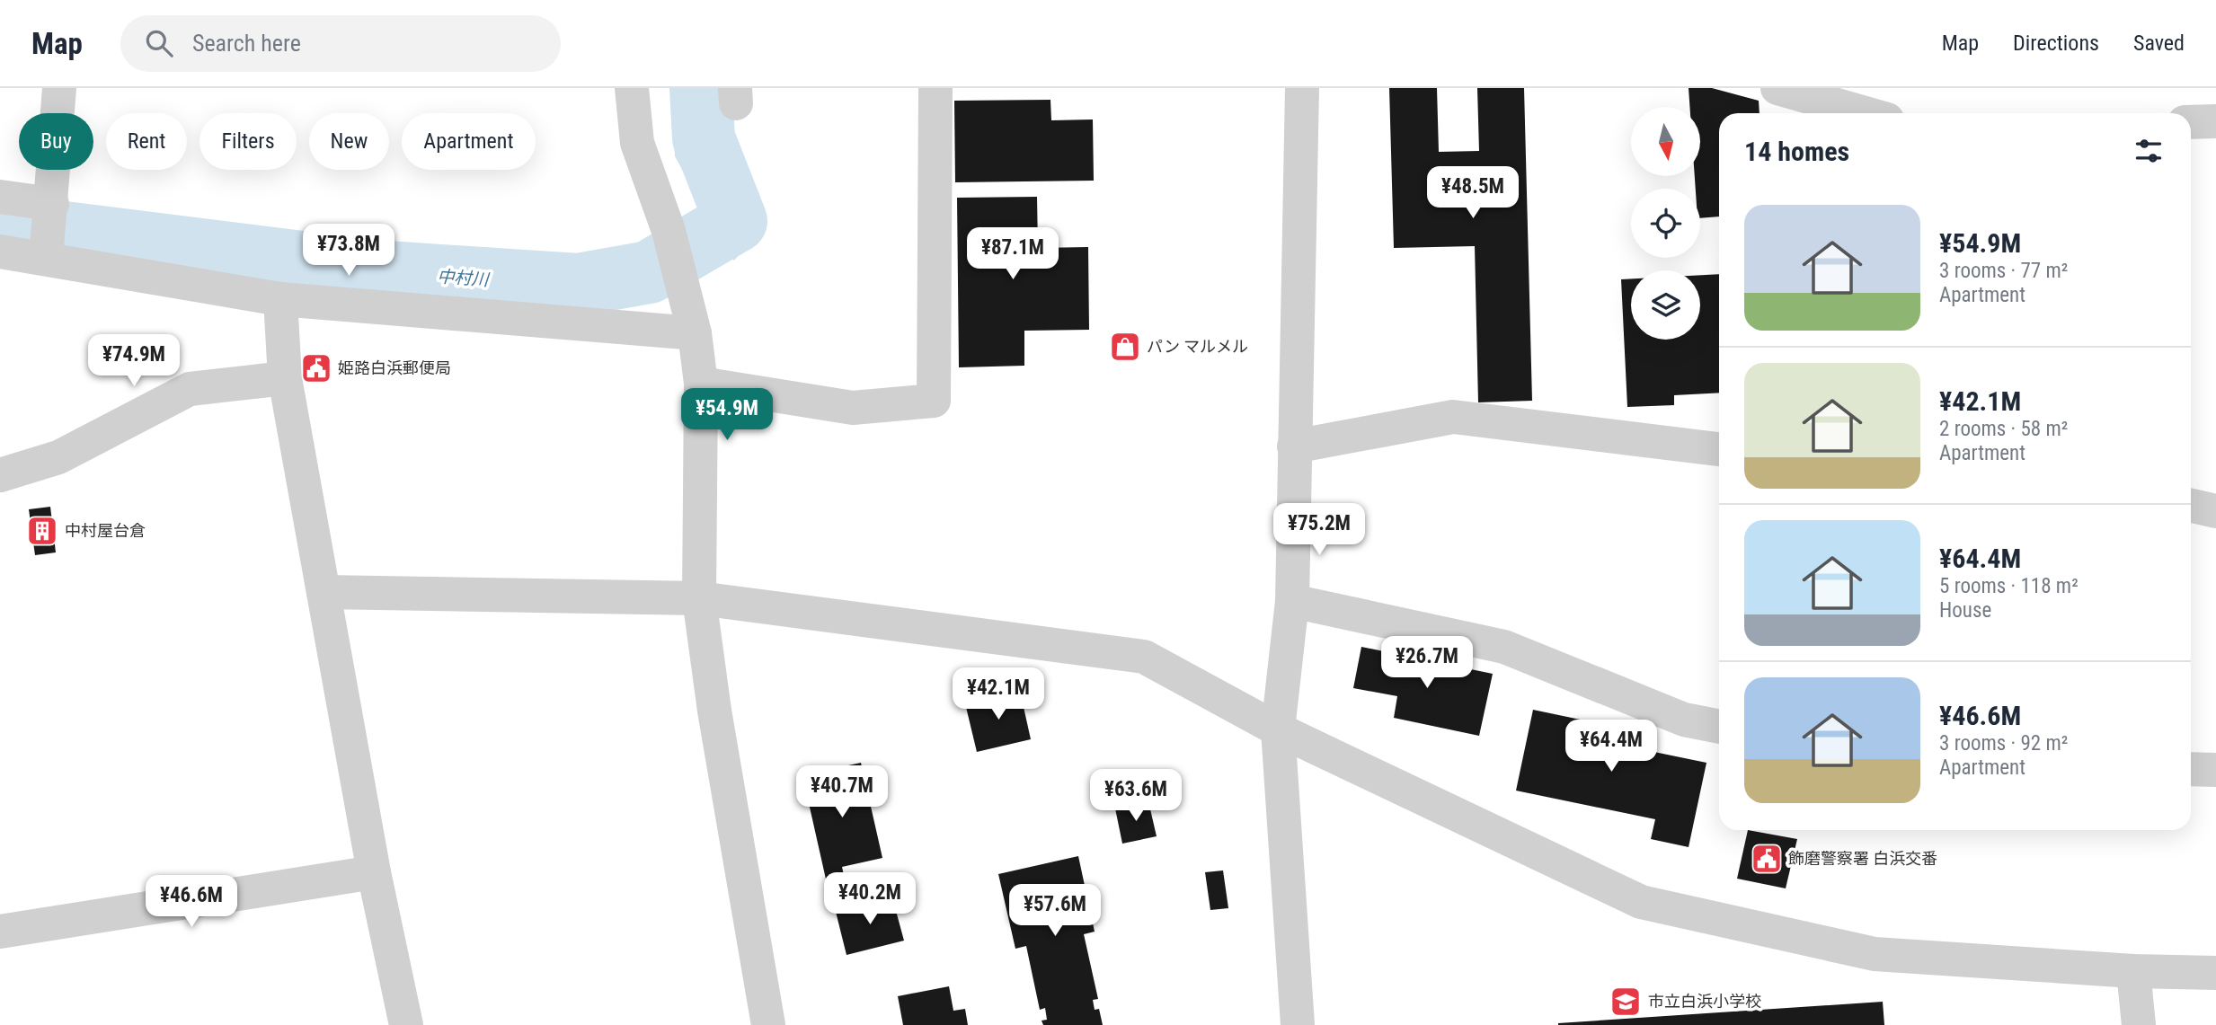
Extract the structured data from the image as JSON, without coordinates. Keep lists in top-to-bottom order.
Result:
{
  "water": ["中村川"],
  "places": {
    "shop": ["パン マルメル"],
    "public building": ["姫路白浜郵便局", "飾磨警察署 白浜交番"],
    "building": ["中村屋台倉"],
    "school or university": ["市立白浜小学校"]
  },
  "north": "bottom",
  "page": {
    "header": "Map",
    "search": "Search here",
    "nav": ["Map", "Directions", "Saved"],
    "chip": [
      "Buy",
      "Rent",
      "Filters",
      "New",
      "Apartment"
    ],
    "heading": "14 homes",
    "price": [
      "¥48.5M",
      "¥73.8M",
      "¥87.1M",
      "¥74.9M",
      "¥54.9M",
      "¥75.2M",
      "¥26.7M",
      "¥42.1M",
      "¥64.4M",
      "¥40.7M",
      "¥63.6M",
      "¥40.2M",
      "¥46.6M",
      "¥57.6M"
    ],
    "list": [
      {
        "name": "¥54.9M",
        "note": "3 rooms · 77 m² · Apartment"
      },
      {
        "name": "¥42.1M",
        "note": "2 rooms · 58 m² · Apartment"
      },
      {
        "name": "¥64.4M",
        "note": "5 rooms · 118 m² · House"
      },
      {
        "name": "¥46.6M",
        "note": "3 rooms · 92 m² · Apartment"
      }
    ]
  }
}
